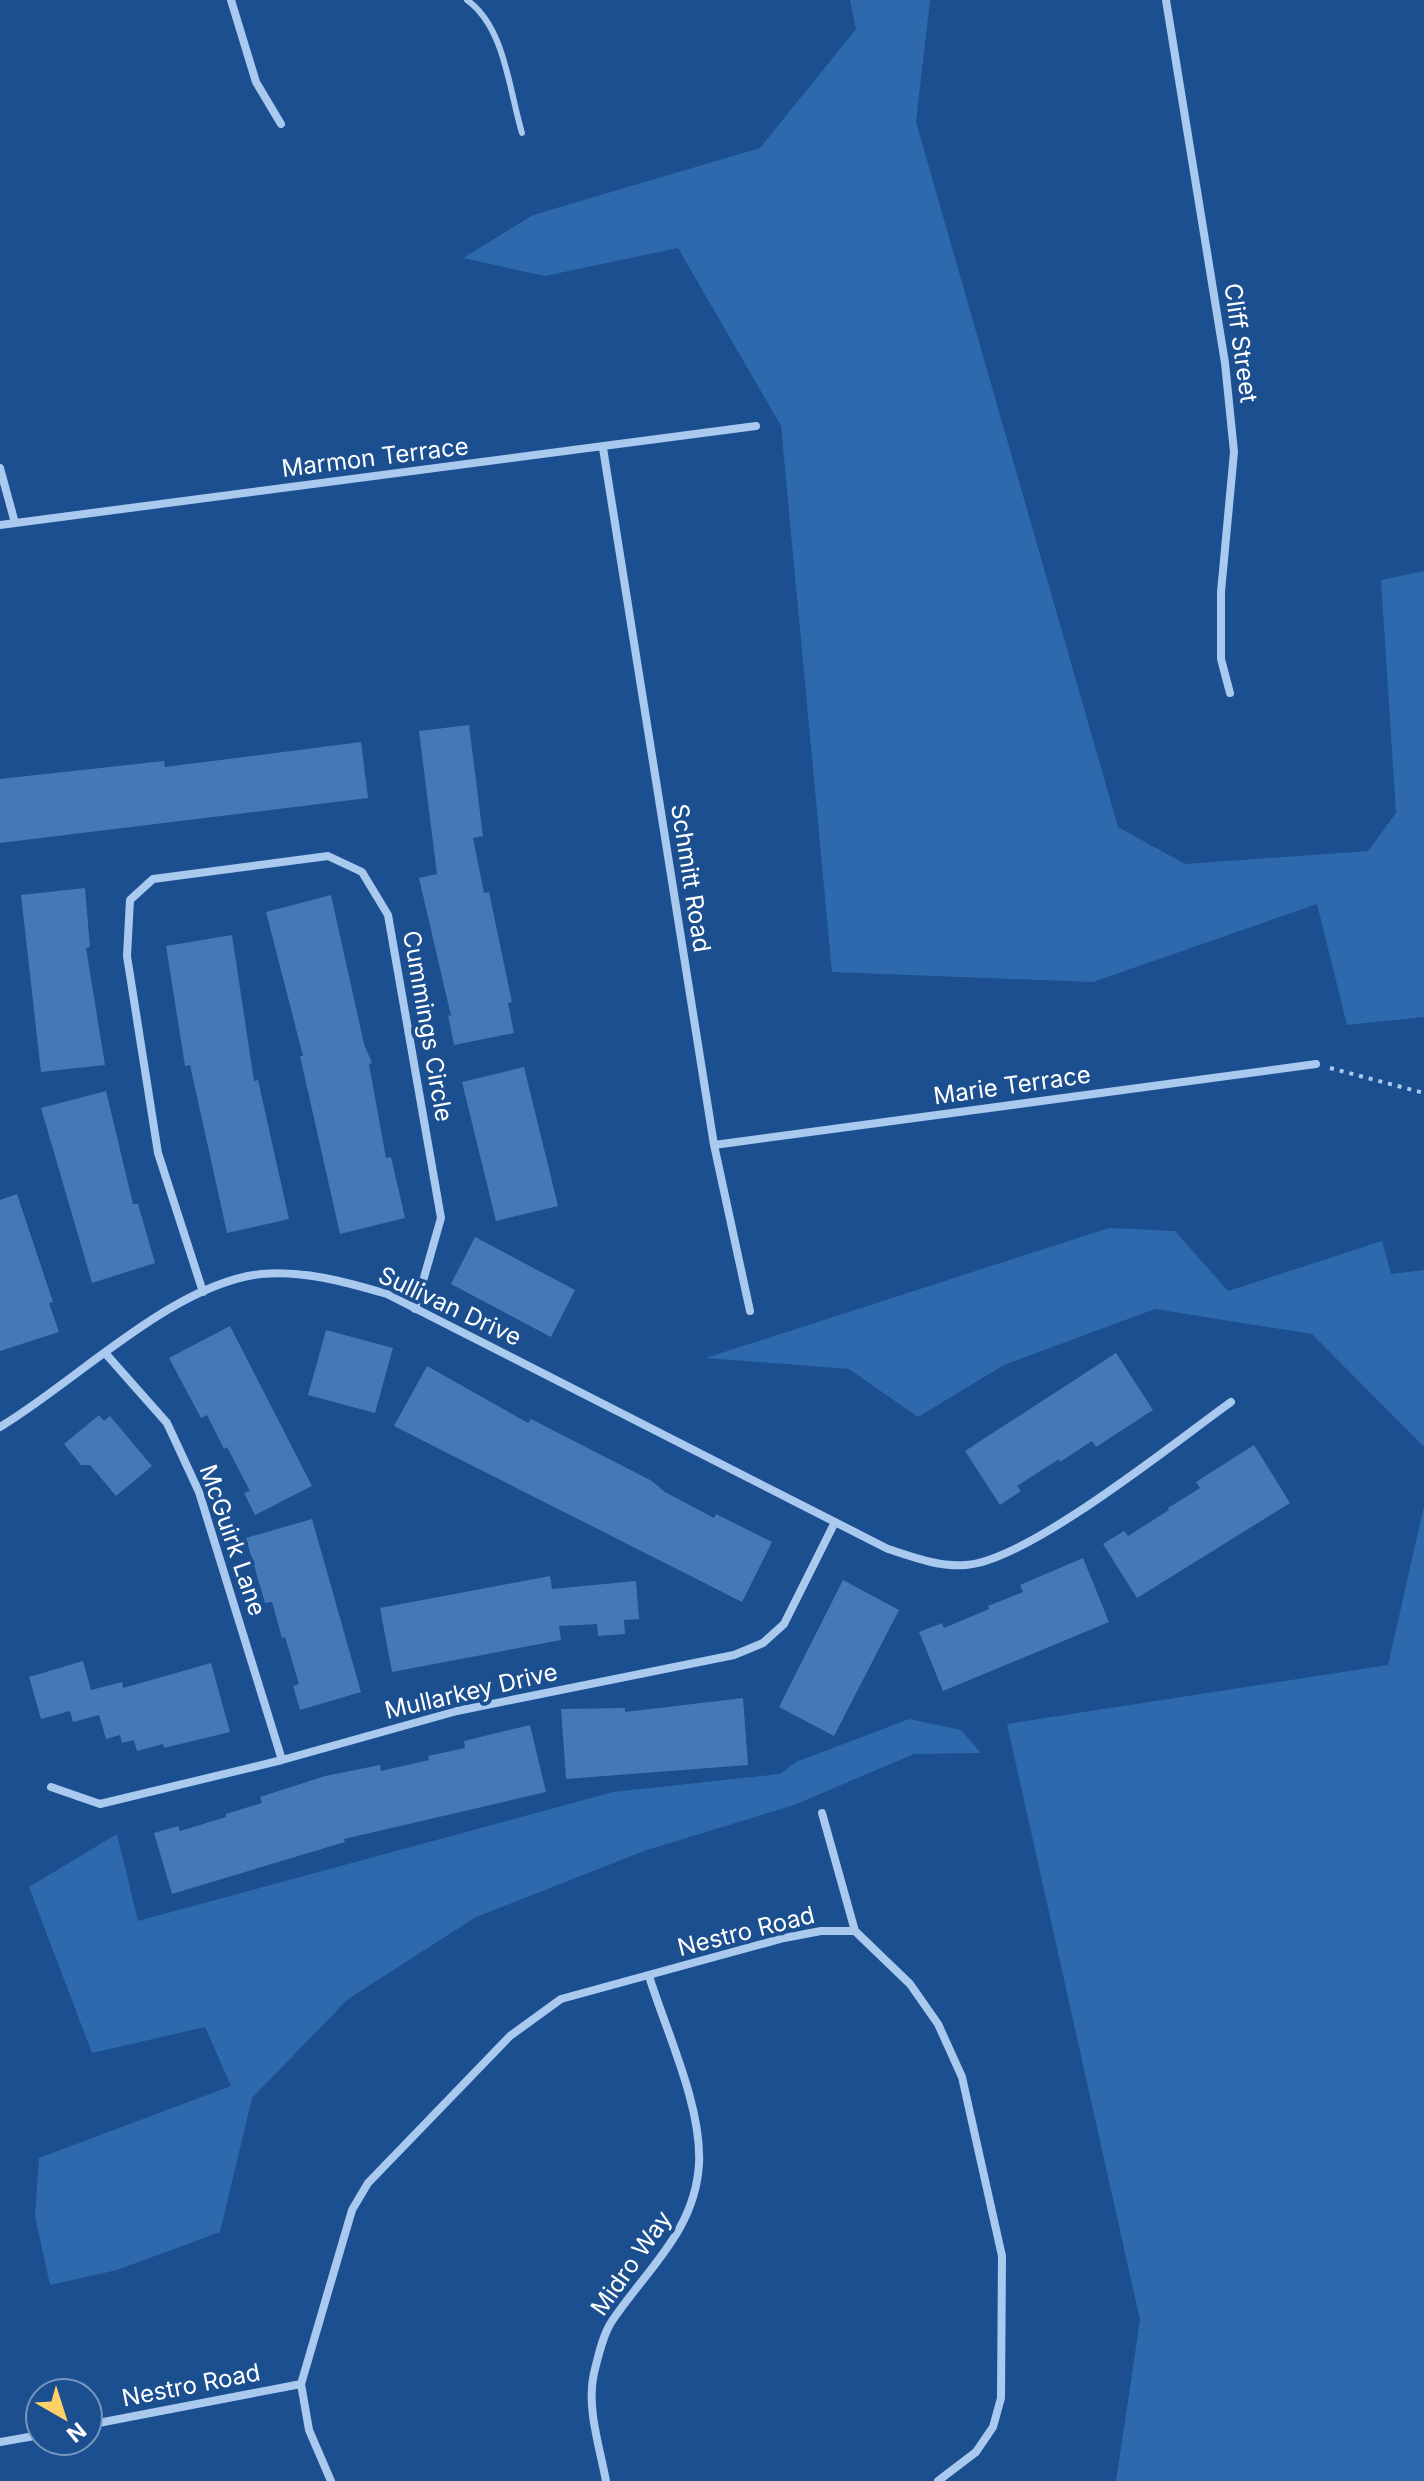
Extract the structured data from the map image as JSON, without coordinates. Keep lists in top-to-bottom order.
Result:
{
  "streets": {
    "street": [
      "Cliff Street",
      "Marmon Terrace",
      "Schmitt Road",
      "Cummings Circle",
      "Marie Terrace",
      "Sullivan Drive",
      "McGuirk Lane",
      "Mullarkey Drive",
      "Nestro Road",
      "Midro Way"
    ]
  },
  "crossings": [
    ["Marmon Terrace", "Schmitt Road"],
    ["Schmitt Road", "Marie Terrace"],
    ["Cummings Circle", "Sullivan Drive"],
    ["Sullivan Drive", "McGuirk Lane"],
    ["Sullivan Drive", "Mullarkey Drive"],
    ["McGuirk Lane", "Mullarkey Drive"],
    ["Nestro Road", "Midro Way"]
  ],
  "north": "bottom right"
}
